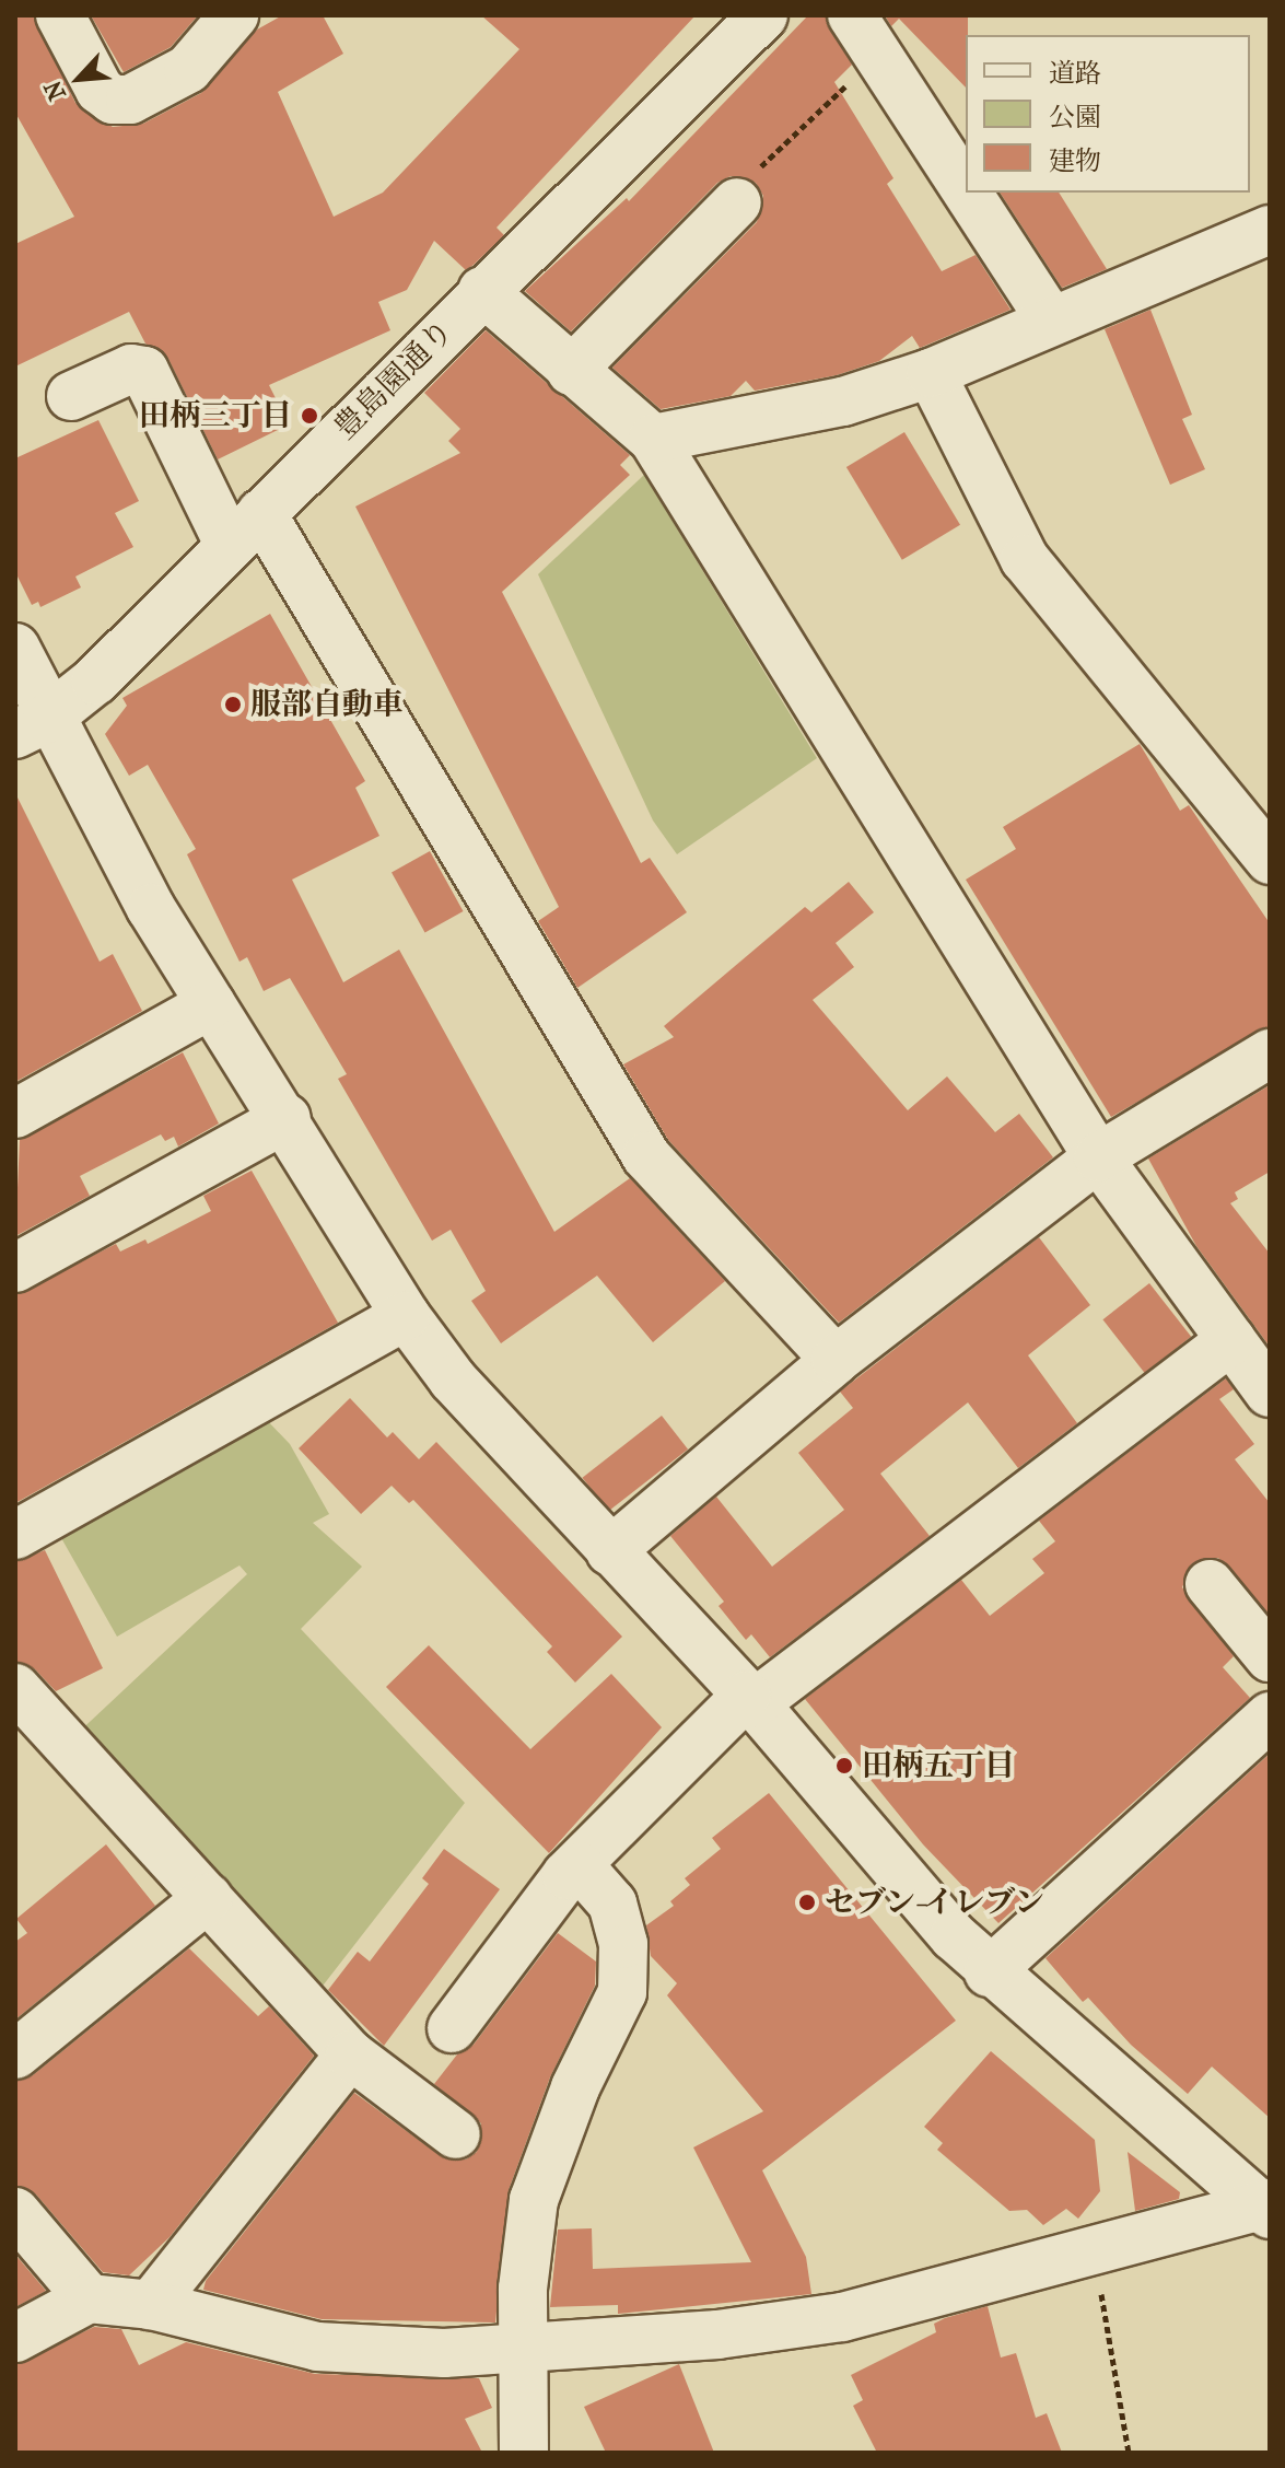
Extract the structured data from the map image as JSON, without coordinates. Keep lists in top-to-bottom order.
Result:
{
  "streets": {
    "street": ["豊島園通り"]
  },
  "places": [
    "田柄三丁目",
    "服部自動車",
    "田柄五丁目",
    "セブン-イレブン"
  ],
  "legend": ["道路", "公園", "建物"],
  "north": "bottom left"
}
